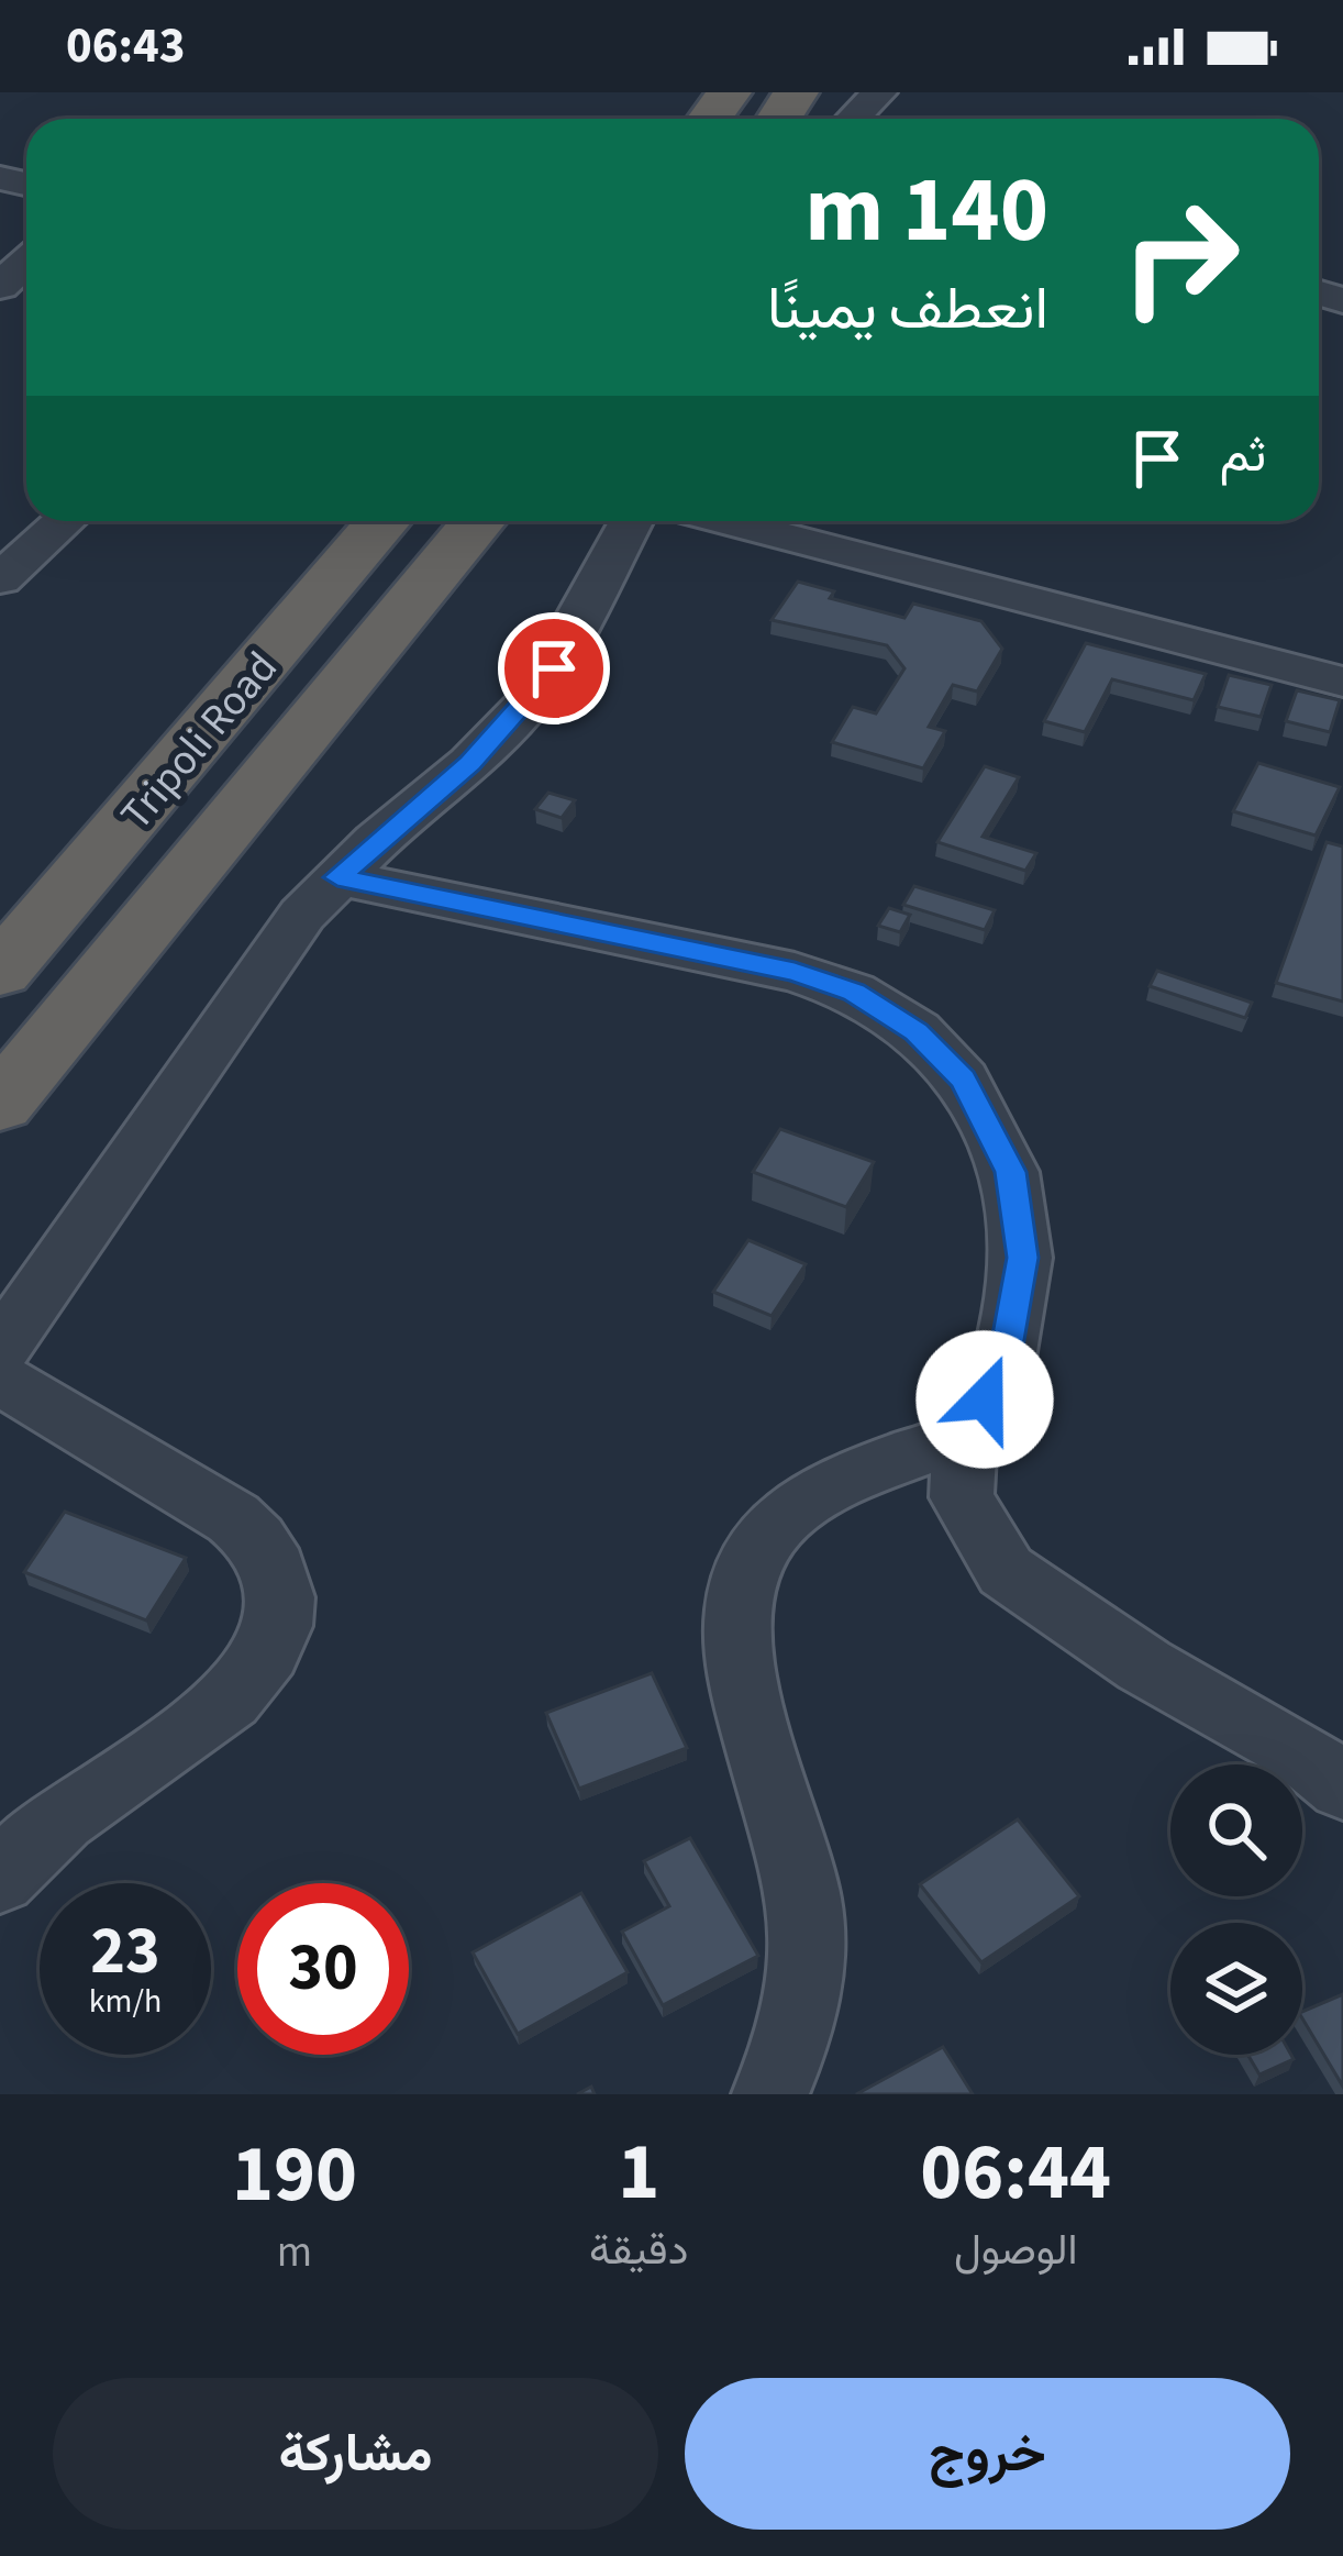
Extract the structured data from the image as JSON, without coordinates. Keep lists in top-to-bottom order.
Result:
{
  "streets": {
    "highway": ["Tripoli Road"]
  },
  "page": {
    "status": "06:43",
    "turn": ["140 m", "انعطف يمينًا"],
    "then": "ثم",
    "speed": "23 km/h",
    "limit": "30",
    "eta": [
      "06:44",
      "الوصول",
      "1",
      "دقيقة",
      "190",
      "m"
    ],
    "buttons": ["خروج", "مشاركة"]
  }
}
